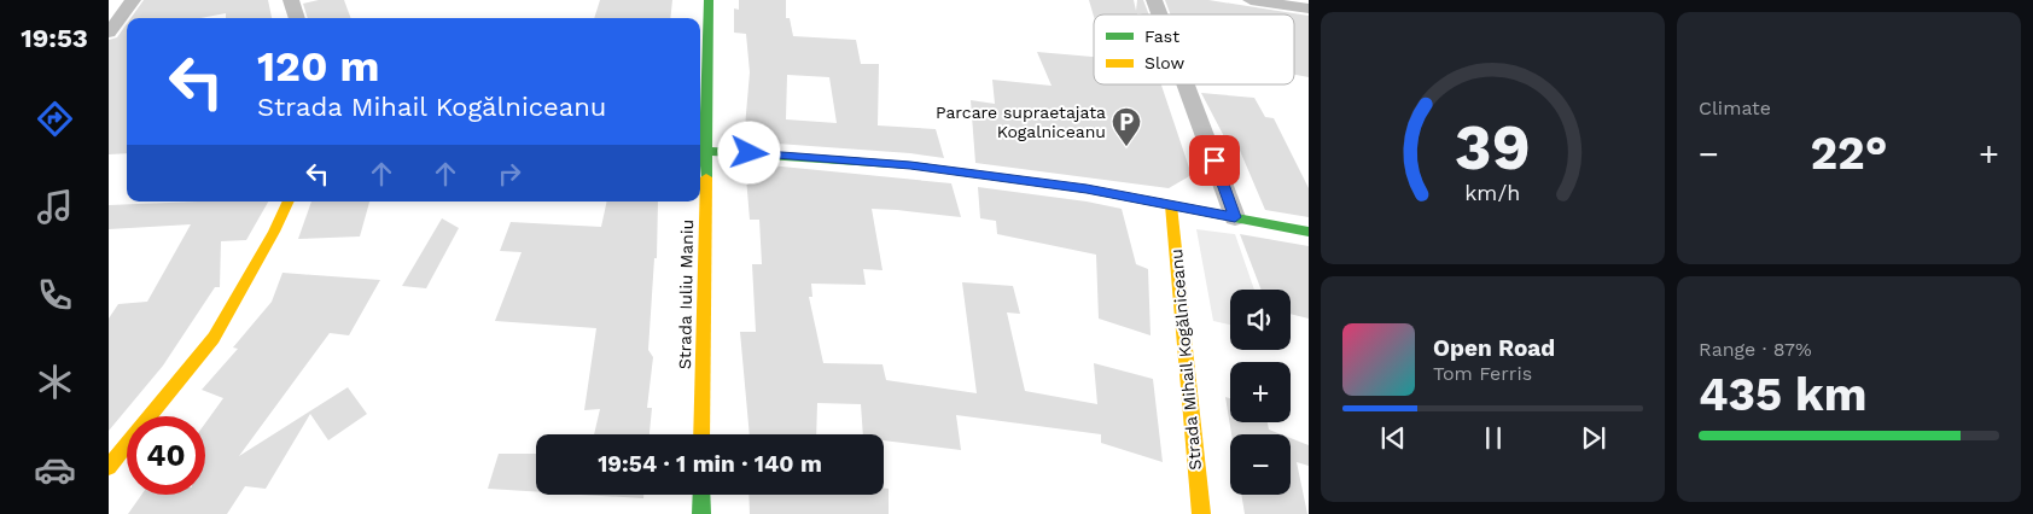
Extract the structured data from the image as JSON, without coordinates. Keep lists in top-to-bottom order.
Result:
{
  "streets": {
    "street": ["Strada Iuliu Maniu", "Strada Mihail Kogălniceanu"]
  },
  "places": {
    "parking": ["Parcare supraetajata Kogalniceanu"]
  },
  "legend": ["Fast", "Slow"],
  "page": {
    "tabs": "19:53",
    "tile": [
      "Climate",
      ["Range · 87%", "435 km"]
    ],
    "turn": ["120 m", "Strada Mihail Kogălniceanu"],
    "heat": ["−", "22°", "+"],
    "map_buttons": ["+", "−"],
    "song": ["Open Road", "Tom Ferris"],
    "limit": "40",
    "trip": "19:54 · 1 min · 140 m",
    "gauge": ["39", "km/h"]
  }
}
